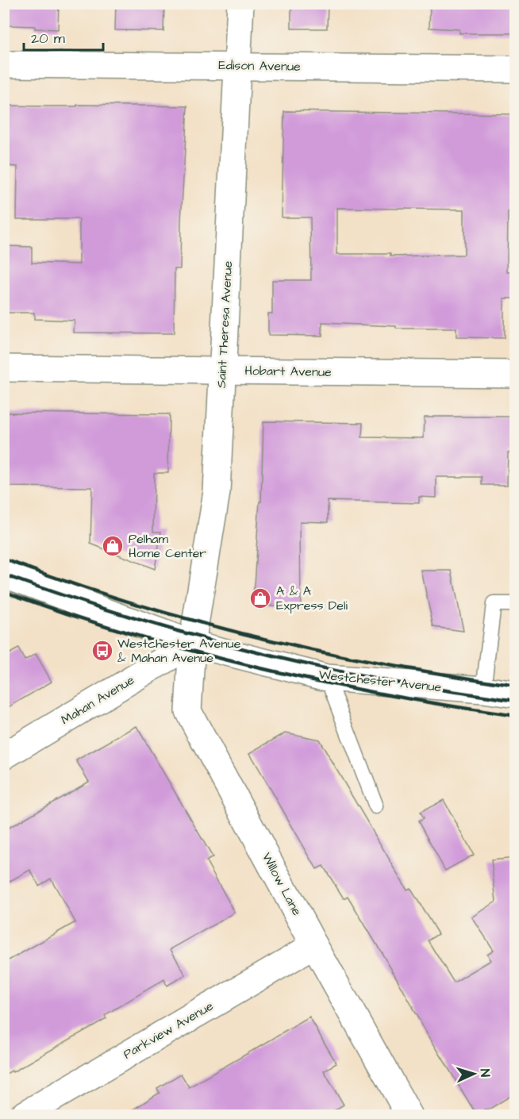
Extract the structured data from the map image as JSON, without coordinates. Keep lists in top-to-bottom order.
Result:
{
  "streets": {
    "street": [
      "Edison Avenue",
      "Saint Theresa Avenue",
      "Hobart Avenue",
      "Westchester Avenue",
      "Mahan Avenue",
      "Willow Lane",
      "Parkview Avenue"
    ]
  },
  "crossings": [
    ["Edison Avenue", "Saint Theresa Avenue"],
    ["Saint Theresa Avenue", "Hobart Avenue"],
    ["Saint Theresa Avenue", "Westchester Avenue"],
    ["Saint Theresa Avenue", "Mahan Avenue"],
    ["Saint Theresa Avenue", "Willow Lane"],
    ["Westchester Avenue", "Mahan Avenue"],
    ["Westchester Avenue", "Willow Lane"],
    ["Mahan Avenue", "Willow Lane"],
    ["Willow Lane", "Parkview Avenue"]
  ],
  "places": {
    "shop": ["Pelham Home Center", "A & A Express Deli"],
    "bus stop": ["Westchester Avenue & Mahan Avenue"]
  },
  "scale_bar": "20 m",
  "north": "right"
}
